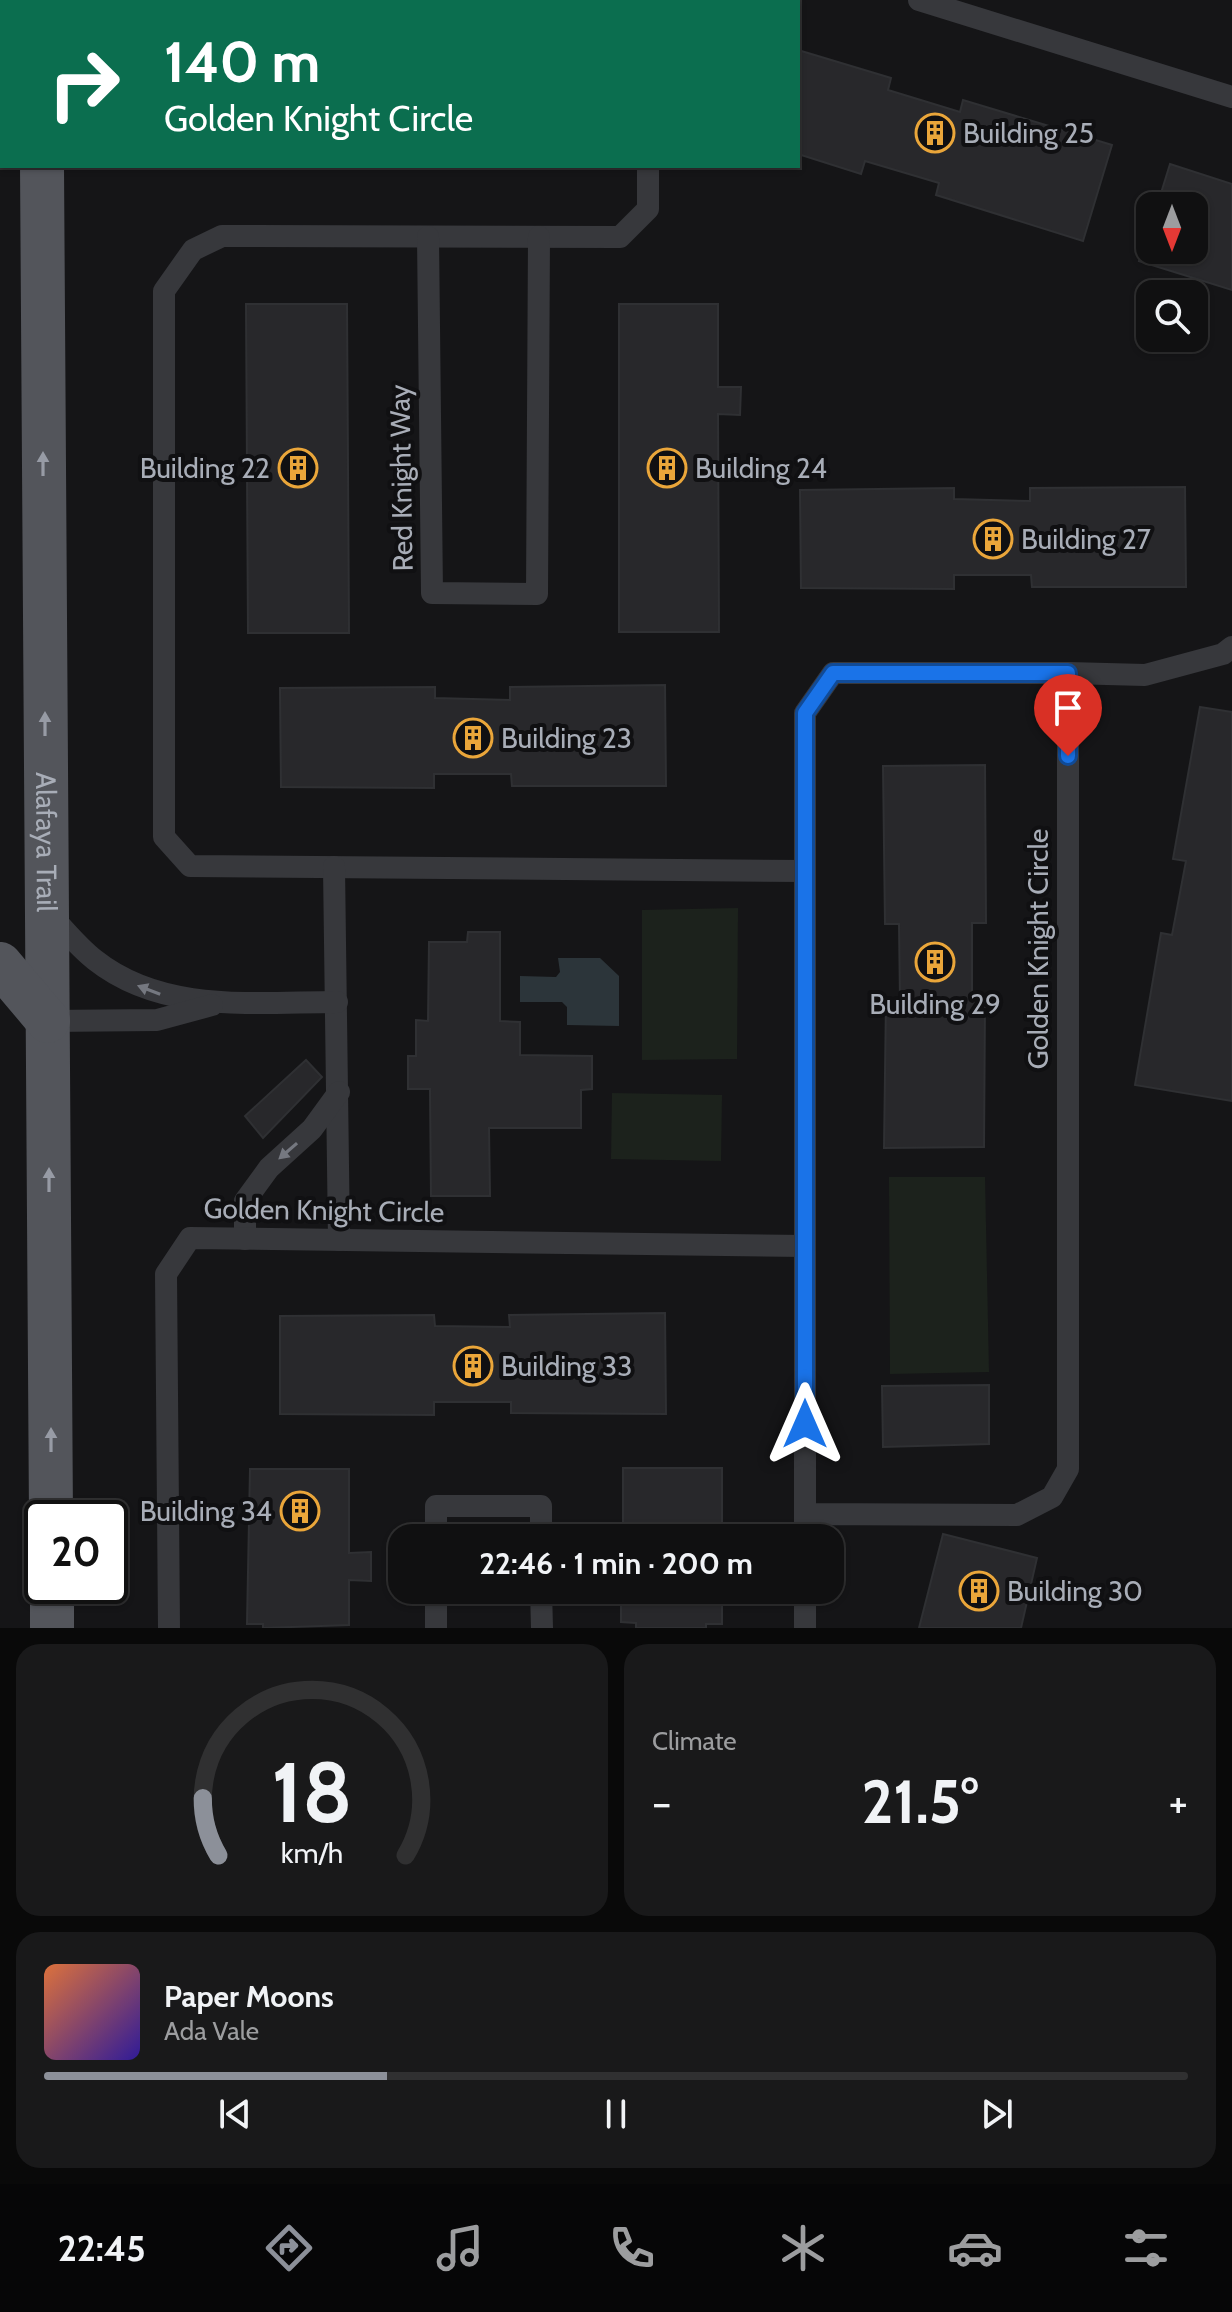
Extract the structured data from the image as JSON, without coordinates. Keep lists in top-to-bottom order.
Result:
{
  "streets": {
    "main road": ["Alafaya Trail"],
    "lane": ["Red Knight Way", "Golden Knight Circle"]
  },
  "one_way": ["Alafaya Trail"],
  "places": {
    "building": [
      "Building 25",
      "Building 22",
      "Building 24",
      "Building 27",
      "Building 23",
      "Building 29",
      "Building 33",
      "Building 34",
      "Building 30"
    ]
  },
  "north": "bottom",
  "page": {
    "turn": ["140 m", "Golden Knight Circle"],
    "limit": "20",
    "trip": "22:46 · 1 min · 200 m",
    "tile": "Climate",
    "heat": ["−", "21.5°", "+"],
    "song": ["Paper Moons", "Ada Vale"],
    "tabs": "22:45",
    "gauge": ["18", "km/h"]
  }
}
